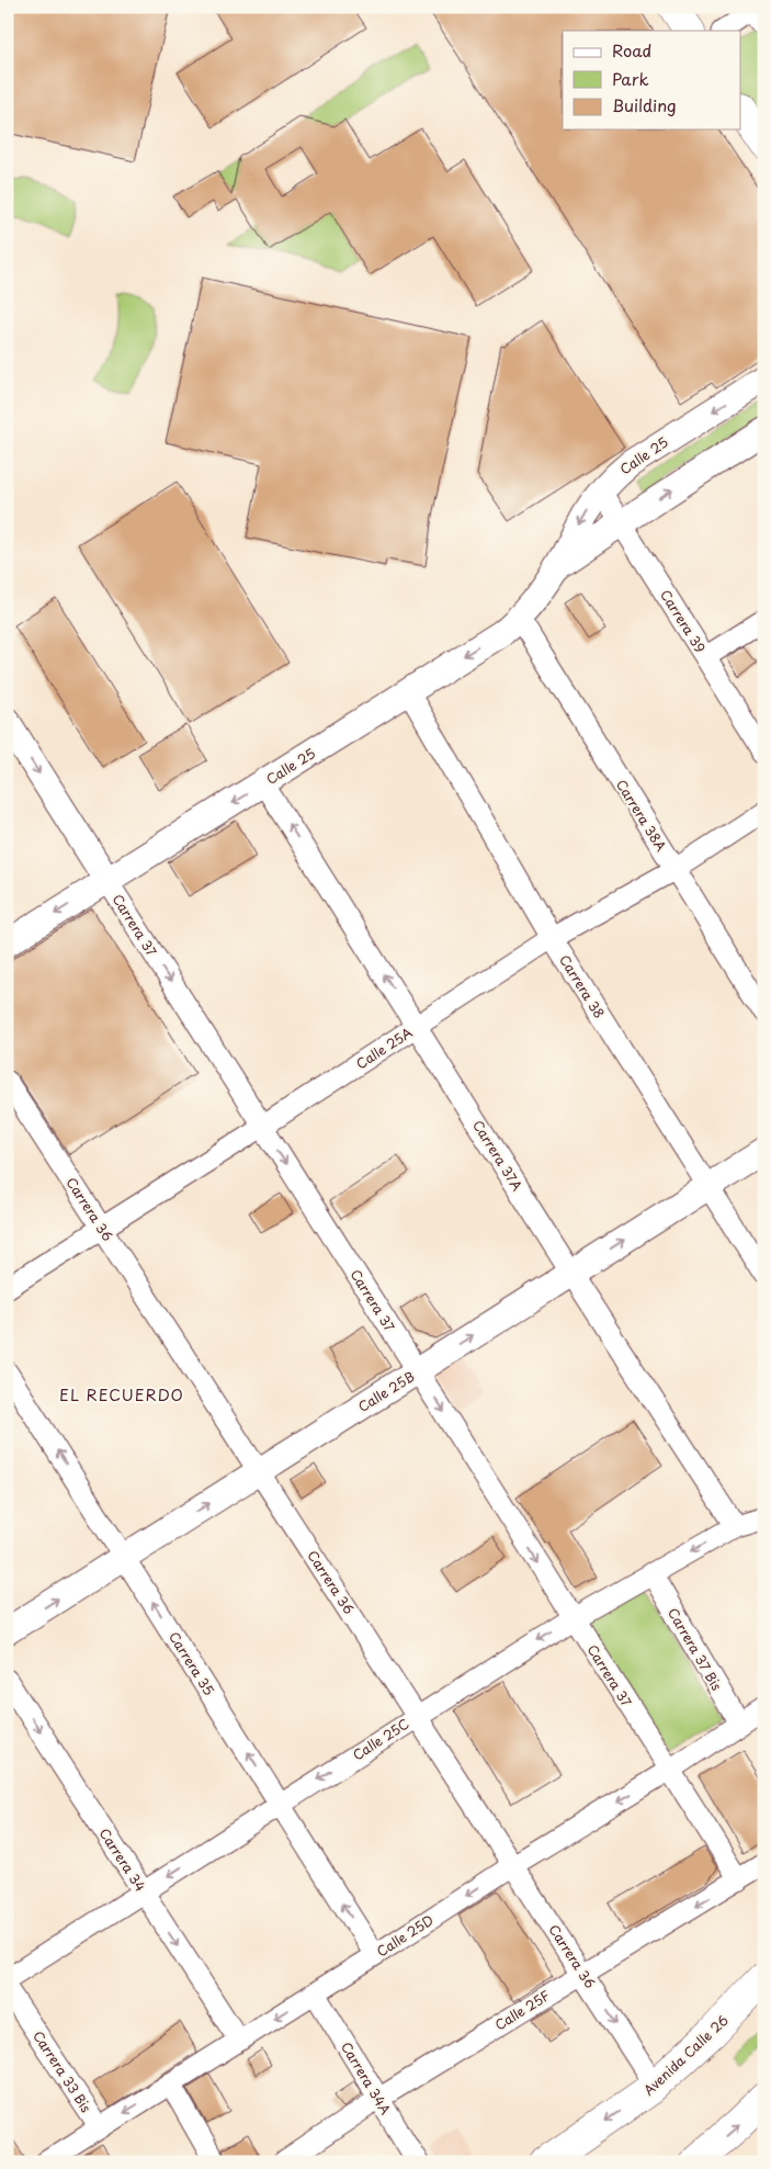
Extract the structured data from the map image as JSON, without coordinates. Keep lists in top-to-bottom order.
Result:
{
  "streets": {
    "main road": ["Avenida Calle 26"],
    "street": [
      "Calle 25",
      "Carrera 39",
      "Carrera 38A",
      "Carrera 37",
      "Carrera 38",
      "Calle 25A",
      "Carrera 37A",
      "Carrera 36",
      "Calle 25B",
      "Carrera 37 Bis",
      "Carrera 35",
      "Calle 25C",
      "Carrera 34",
      "Calle 25D",
      "Calle 25F",
      "Carrera 33 Bis",
      "Carrera 34A"
    ]
  },
  "crossings": [
    ["Calle 25", "Carrera 39"],
    ["Calle 25", "Carrera 38A"],
    ["Calle 25", "Carrera 37"],
    ["Calle 25", "Carrera 38"],
    ["Calle 25", "Carrera 37A"],
    ["Carrera 38A", "Calle 25A"],
    ["Carrera 37", "Calle 25A"],
    ["Carrera 37", "Calle 25B"],
    ["Carrera 37", "Calle 25C"],
    ["Carrera 37", "Calle 25D"],
    ["Carrera 37", "Calle 25F"],
    ["Carrera 38", "Calle 25A"],
    ["Carrera 38", "Calle 25B"],
    ["Calle 25A", "Carrera 37A"],
    ["Calle 25A", "Carrera 36"],
    ["Carrera 37A", "Calle 25B"],
    ["Carrera 37A", "Calle 25C"],
    ["Carrera 36", "Calle 25B"],
    ["Carrera 36", "Calle 25C"],
    ["Carrera 36", "Calle 25D"],
    ["Carrera 36", "Calle 25F"],
    ["Carrera 36", "Avenida Calle 26"],
    ["Calle 25B", "Carrera 35"],
    ["Carrera 37 Bis", "Calle 25C"],
    ["Carrera 37 Bis", "Calle 25D"],
    ["Carrera 35", "Calle 25C"],
    ["Carrera 35", "Calle 25D"],
    ["Calle 25C", "Carrera 34"],
    ["Carrera 34", "Calle 25D"],
    ["Calle 25D", "Carrera 33 Bis"],
    ["Calle 25D", "Carrera 34A"],
    ["Calle 25F", "Carrera 34A"]
  ],
  "one_way": [
    "Carrera 37",
    "Calle 25B",
    "Carrera 35",
    "Calle 25C",
    "Carrera 34",
    "Calle 25D",
    "Avenida Calle 26"
  ],
  "districts": ["EL RECUERDO"],
  "legend": ["Road", "Park", "Building"]
}
